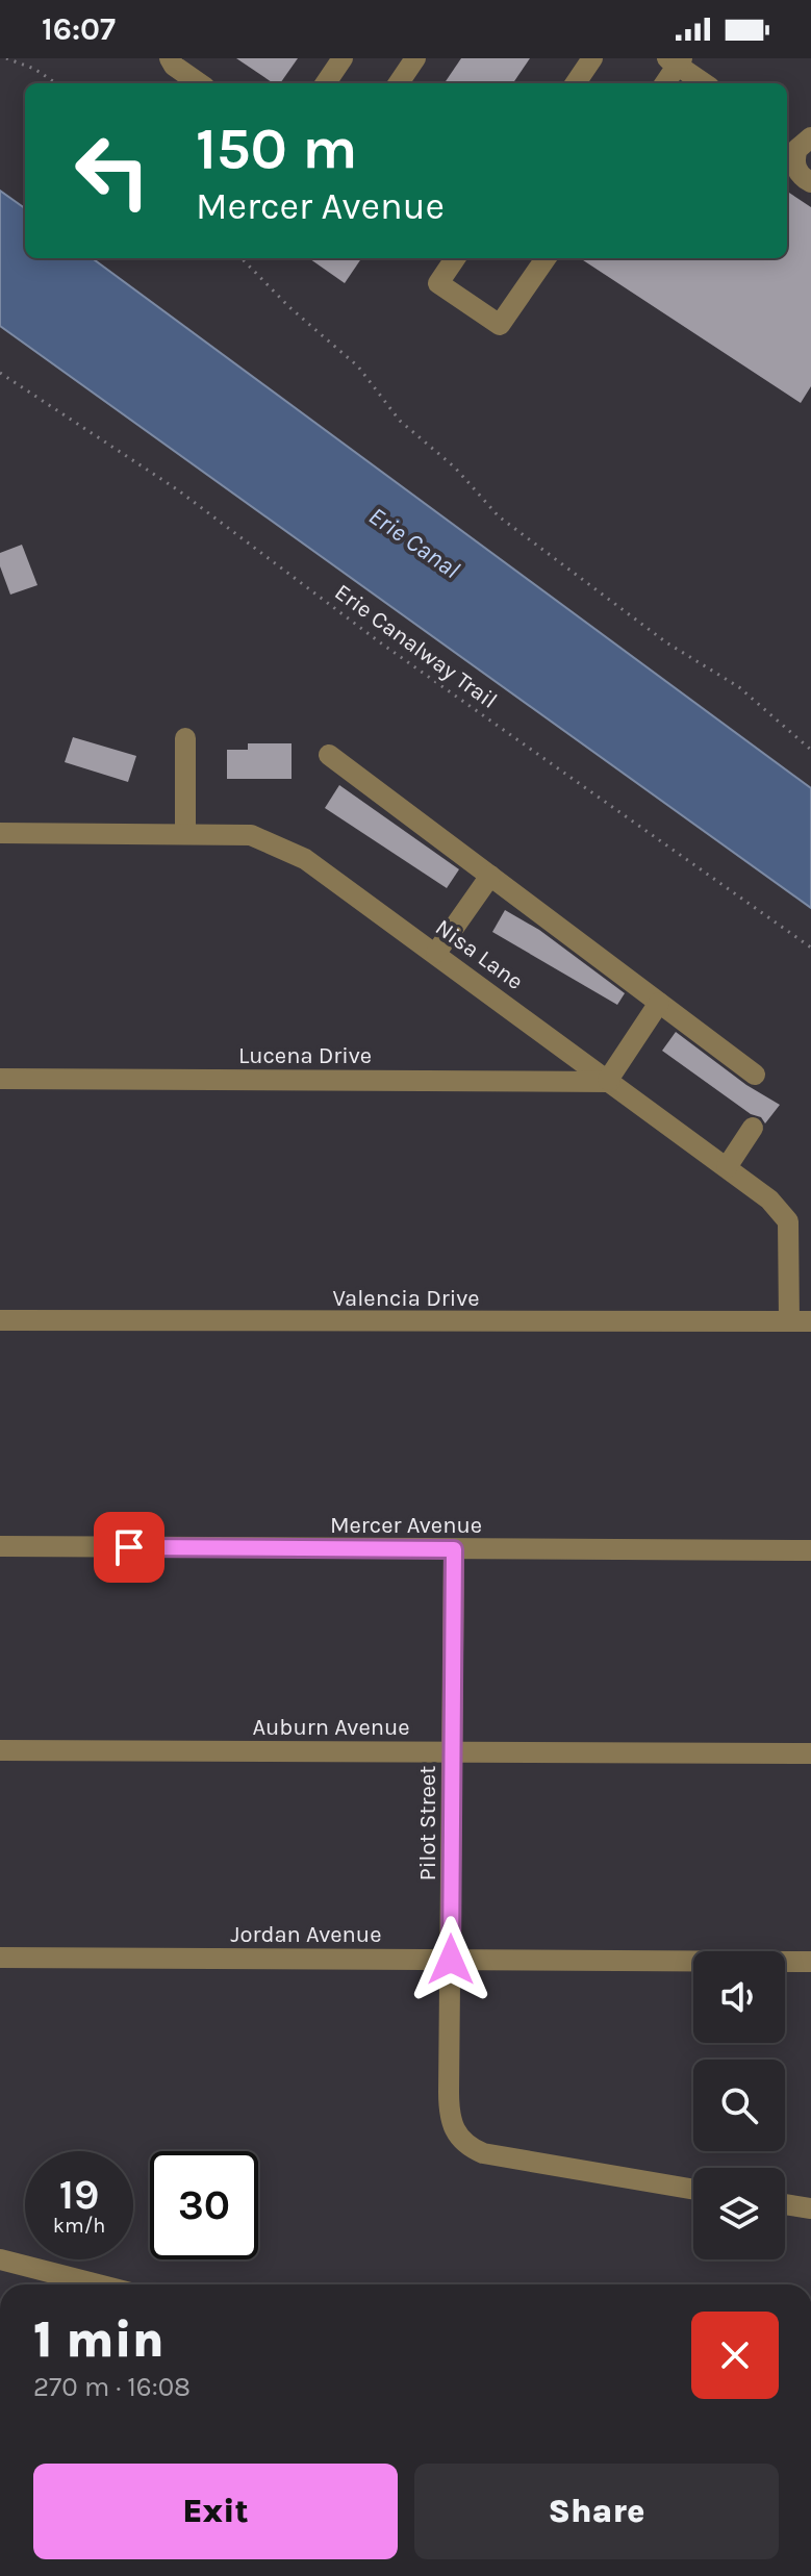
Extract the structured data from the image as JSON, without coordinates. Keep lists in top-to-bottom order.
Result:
{
  "streets": {
    "street": [
      "Nisa Lane",
      "Lucena Drive",
      "Valencia Drive",
      "Mercer Avenue",
      "Auburn Avenue",
      "Pilot Street",
      "Jordan Avenue"
    ],
    "path": ["Erie Canalway Trail"]
  },
  "crossings": [
    ["Nisa Lane", "Lucena Drive"],
    ["Nisa Lane", "Valencia Drive"],
    ["Mercer Avenue", "Pilot Street"],
    ["Auburn Avenue", "Pilot Street"],
    ["Pilot Street", "Jordan Avenue"]
  ],
  "water": ["Erie Canal"],
  "page": {
    "status": "16:07",
    "turn": ["150 m", "Mercer Avenue"],
    "speed": "19 km/h",
    "limit": "30",
    "heading": ["1 min", "270 m · 16:08"],
    "buttons": ["Exit", "Share"]
  }
}
